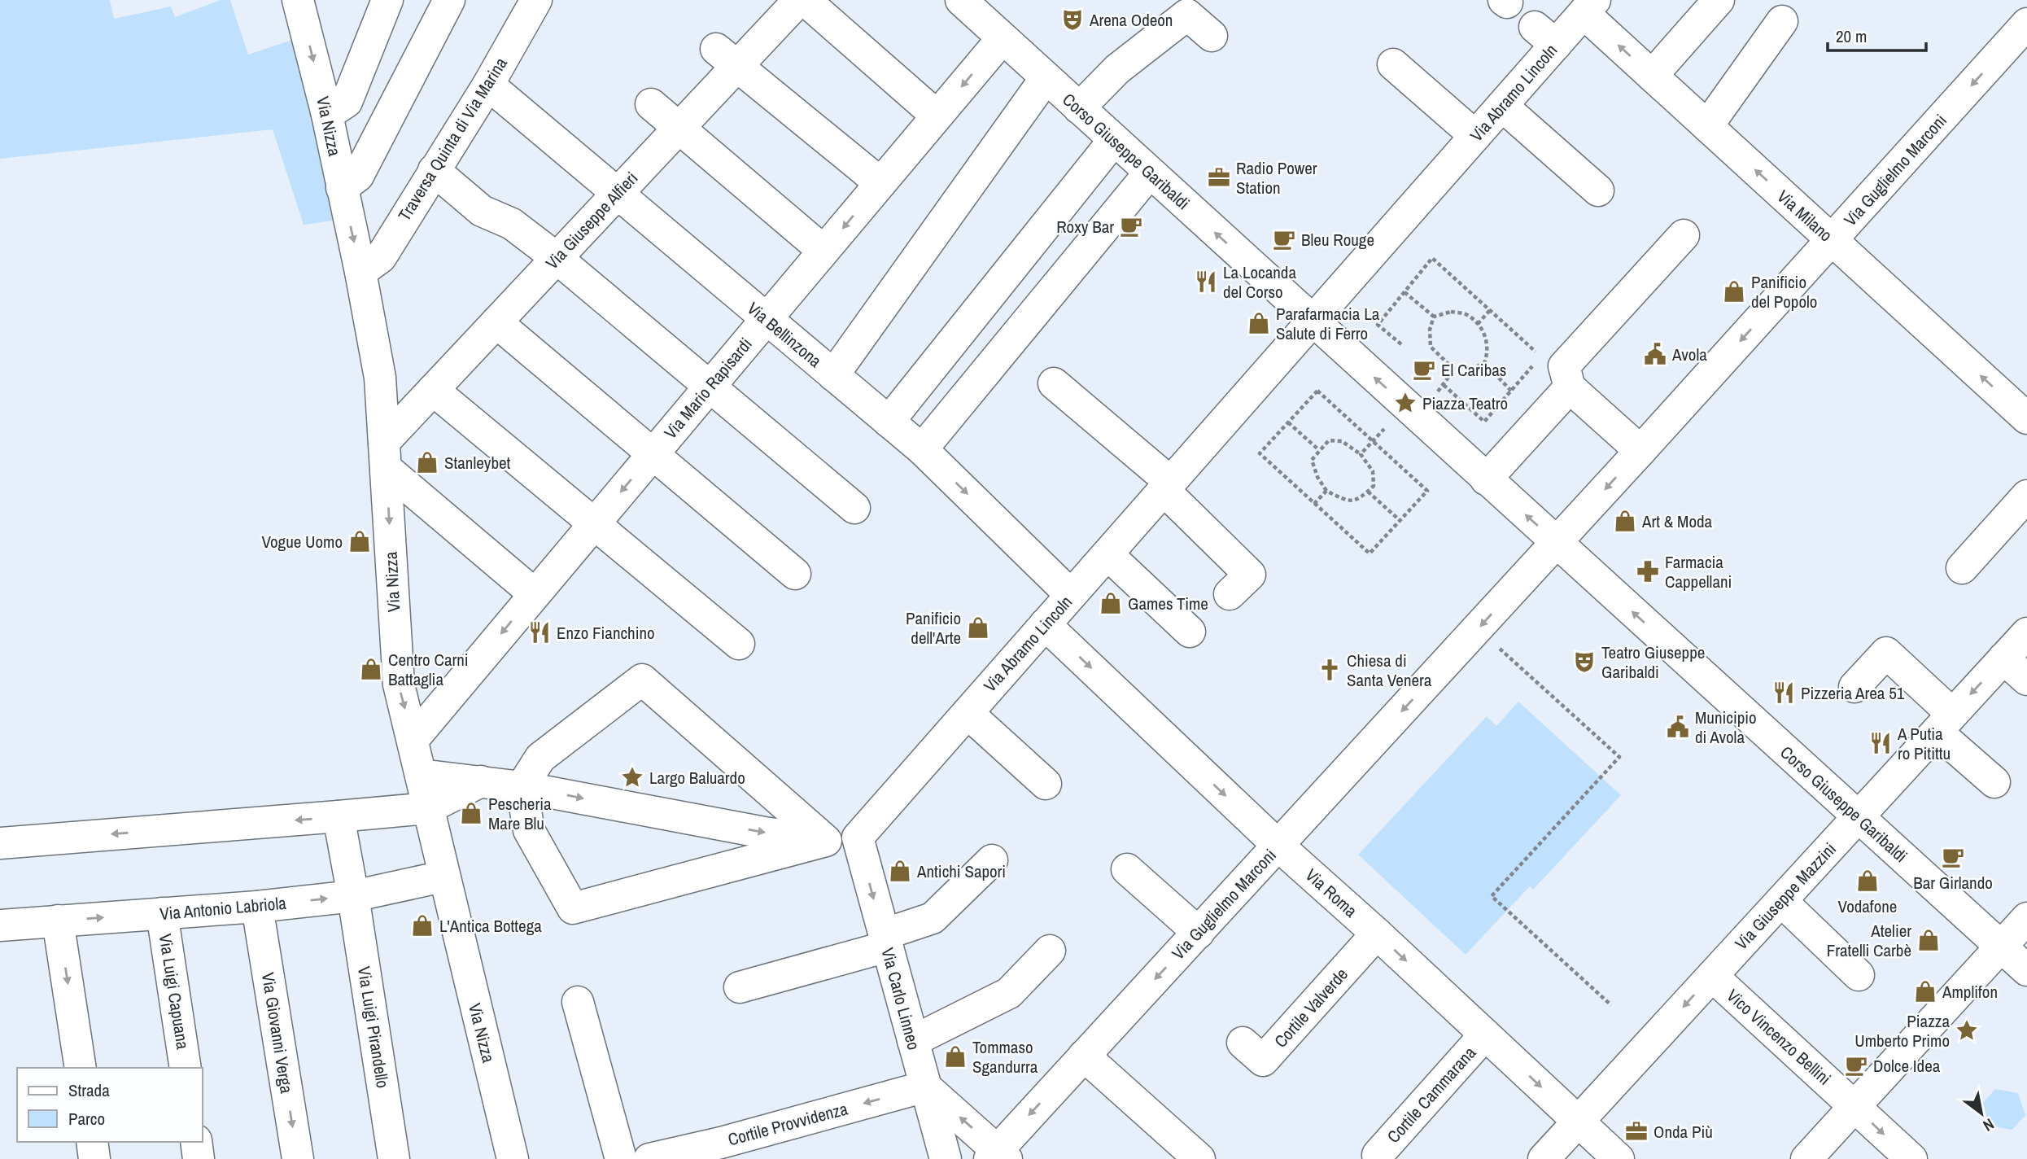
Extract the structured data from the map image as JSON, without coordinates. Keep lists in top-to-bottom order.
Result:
{
  "streets": {
    "street": [
      "Via Abramo Lincoln",
      "Via Nizza",
      "Traversa Quinta di Via Marina",
      "Corso Giuseppe Garibaldi",
      "Via Guglielmo Marconi",
      "Via Milano",
      "Via Giuseppe Alfieri",
      "Via Bellinzona",
      "Via Mario Rapisardi",
      "Via Roma",
      "Via Giuseppe Mazzini",
      "Via Antonio Labriola",
      "Via Luigi Capuana",
      "Via Carlo Linneo",
      "Cortile Valverde",
      "Via Luigi Pirandello",
      "Via Giovanni Verga",
      "Vico Vincenzo Bellini",
      "Cortile Cammarana",
      "Cortile Provvidenza"
    ]
  },
  "crossings": [
    ["Via Abramo Lincoln", "Corso Giuseppe Garibaldi"],
    ["Via Abramo Lincoln", "Via Milano"],
    ["Via Abramo Lincoln", "Via Bellinzona"],
    ["Via Abramo Lincoln", "Via Roma"],
    ["Via Abramo Lincoln", "Via Carlo Linneo"],
    ["Via Nizza", "Traversa Quinta di Via Marina"],
    ["Via Nizza", "Via Giuseppe Alfieri"],
    ["Via Nizza", "Via Mario Rapisardi"],
    ["Via Nizza", "Via Antonio Labriola"],
    ["Traversa Quinta di Via Marina", "Via Bellinzona"],
    ["Corso Giuseppe Garibaldi", "Via Guglielmo Marconi"],
    ["Corso Giuseppe Garibaldi", "Via Mario Rapisardi"],
    ["Corso Giuseppe Garibaldi", "Via Giuseppe Mazzini"],
    ["Via Guglielmo Marconi", "Via Milano"],
    ["Via Guglielmo Marconi", "Via Roma"],
    ["Via Giuseppe Alfieri", "Via Bellinzona"],
    ["Via Bellinzona", "Via Mario Rapisardi"],
    ["Via Roma", "Via Giuseppe Mazzini"],
    ["Via Roma", "Cortile Valverde"],
    ["Via Roma", "Cortile Cammarana"],
    ["Via Giuseppe Mazzini", "Vico Vincenzo Bellini"],
    ["Via Antonio Labriola", "Via Luigi Capuana"],
    ["Via Antonio Labriola", "Via Luigi Pirandello"],
    ["Via Antonio Labriola", "Via Giovanni Verga"],
    ["Via Carlo Linneo", "Cortile Provvidenza"]
  ],
  "one_way": ["Via Nizza", "Via Milano", "Via Giuseppe Mazzini"],
  "places": {
    "theatre": ["Arena Odeon", "Teatro Giuseppe Garibaldi"],
    "office": ["Radio Power Station", "Onda Più"],
    "cafe": [
      "Roxy Bar",
      "Bleu Rouge",
      "El Caribas",
      "Bar Girlando",
      "Dolce Idea"
    ],
    "restaurant": [
      "La Locanda del Corso",
      "Enzo Fianchino",
      "Pizzeria Area 51",
      "A Putia ro Pitittu"
    ],
    "shop": [
      "Panificio del Popolo",
      "Parafarmacia La Salute di Ferro",
      "Stanleybet",
      "Art & Moda",
      "Vogue Uomo",
      "Games Time",
      "Panificio dell'Arte",
      "Centro Carni Battaglia",
      "Pescheria Mare Blu",
      "Antichi Sapori",
      "Vodafone",
      "L'Antica Bottega",
      "Atelier Fratelli Carbè",
      "Amplifon",
      "Tommaso Sgandurra"
    ],
    "public building": ["Avola", "Municipio di Avola"],
    "place": ["Piazza Teatro", "Largo Baluardo", "Piazza Umberto Primo"],
    "pharmacy": ["Farmacia Cappellani"],
    "church": ["Chiesa di Santa Venera"]
  },
  "legend": ["Strada", "Parco"],
  "scale_bar": "20 m",
  "north": "bottom right"
}
